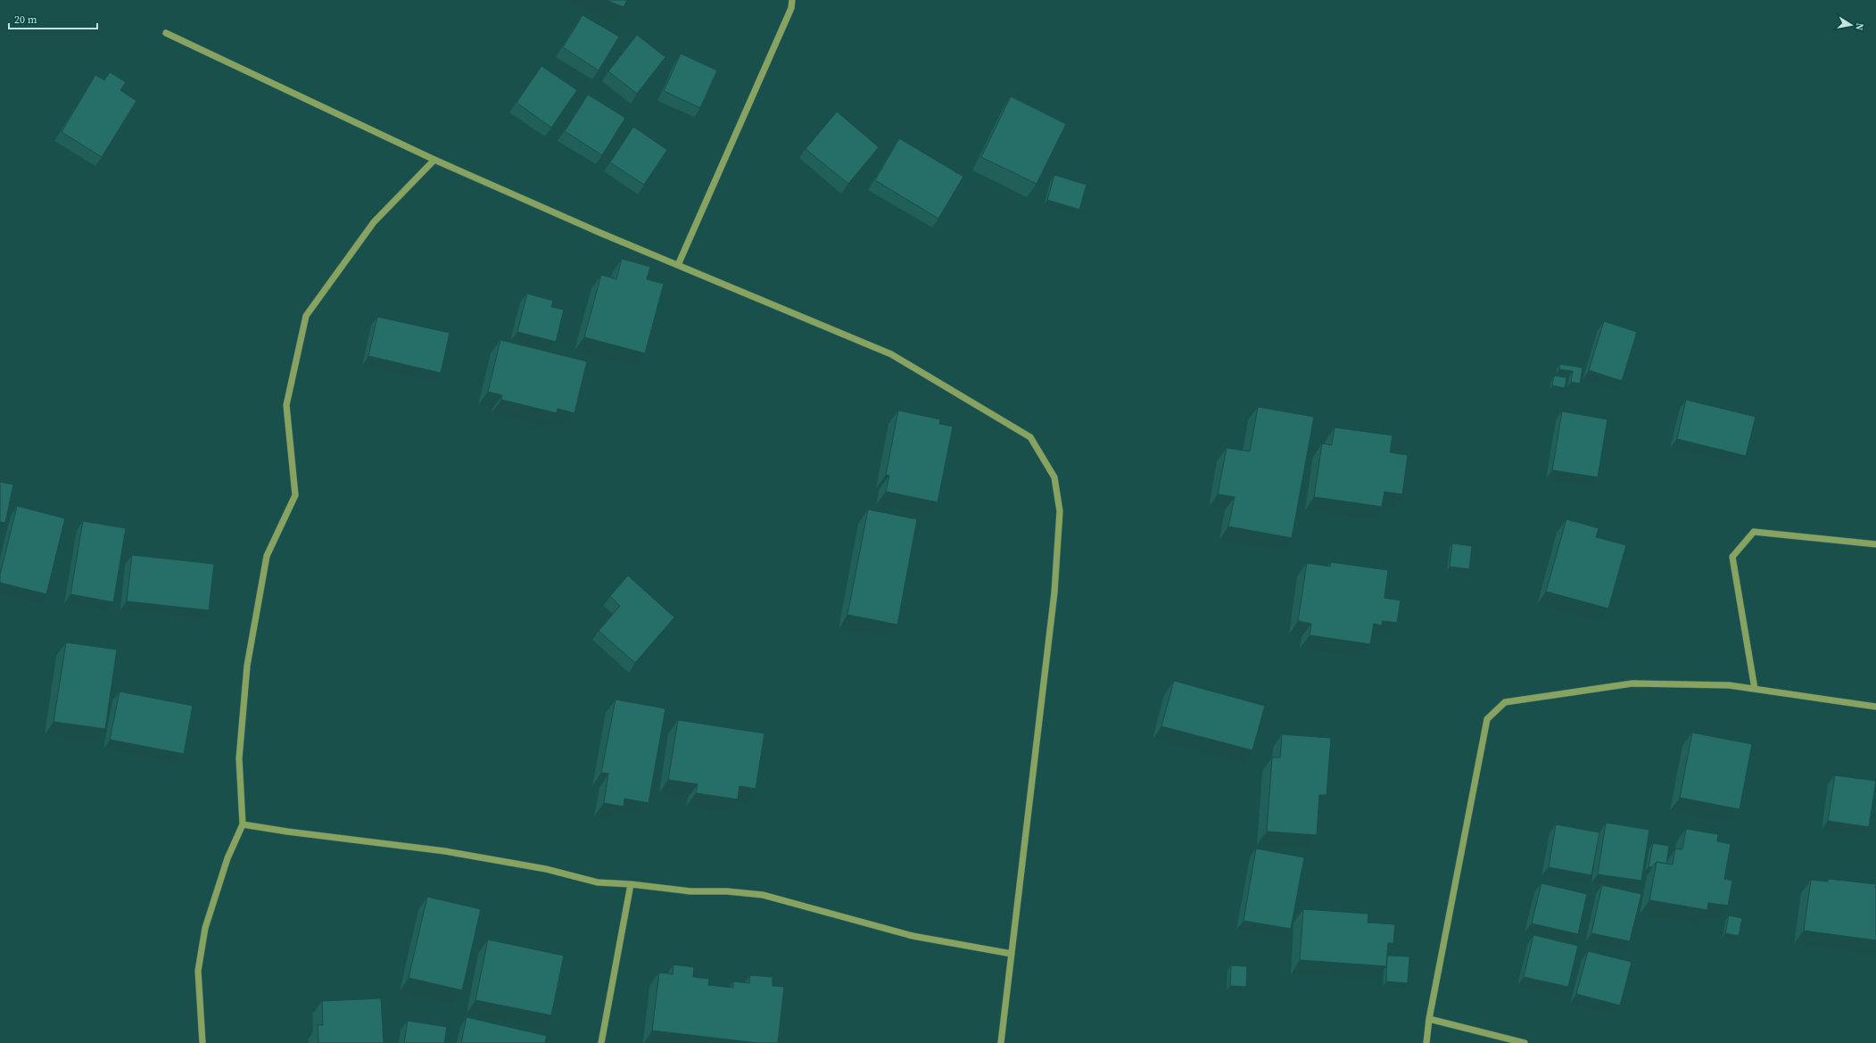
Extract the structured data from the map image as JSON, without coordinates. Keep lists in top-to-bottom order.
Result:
{
  "scale_bar": "20 m",
  "north": "right"
}
